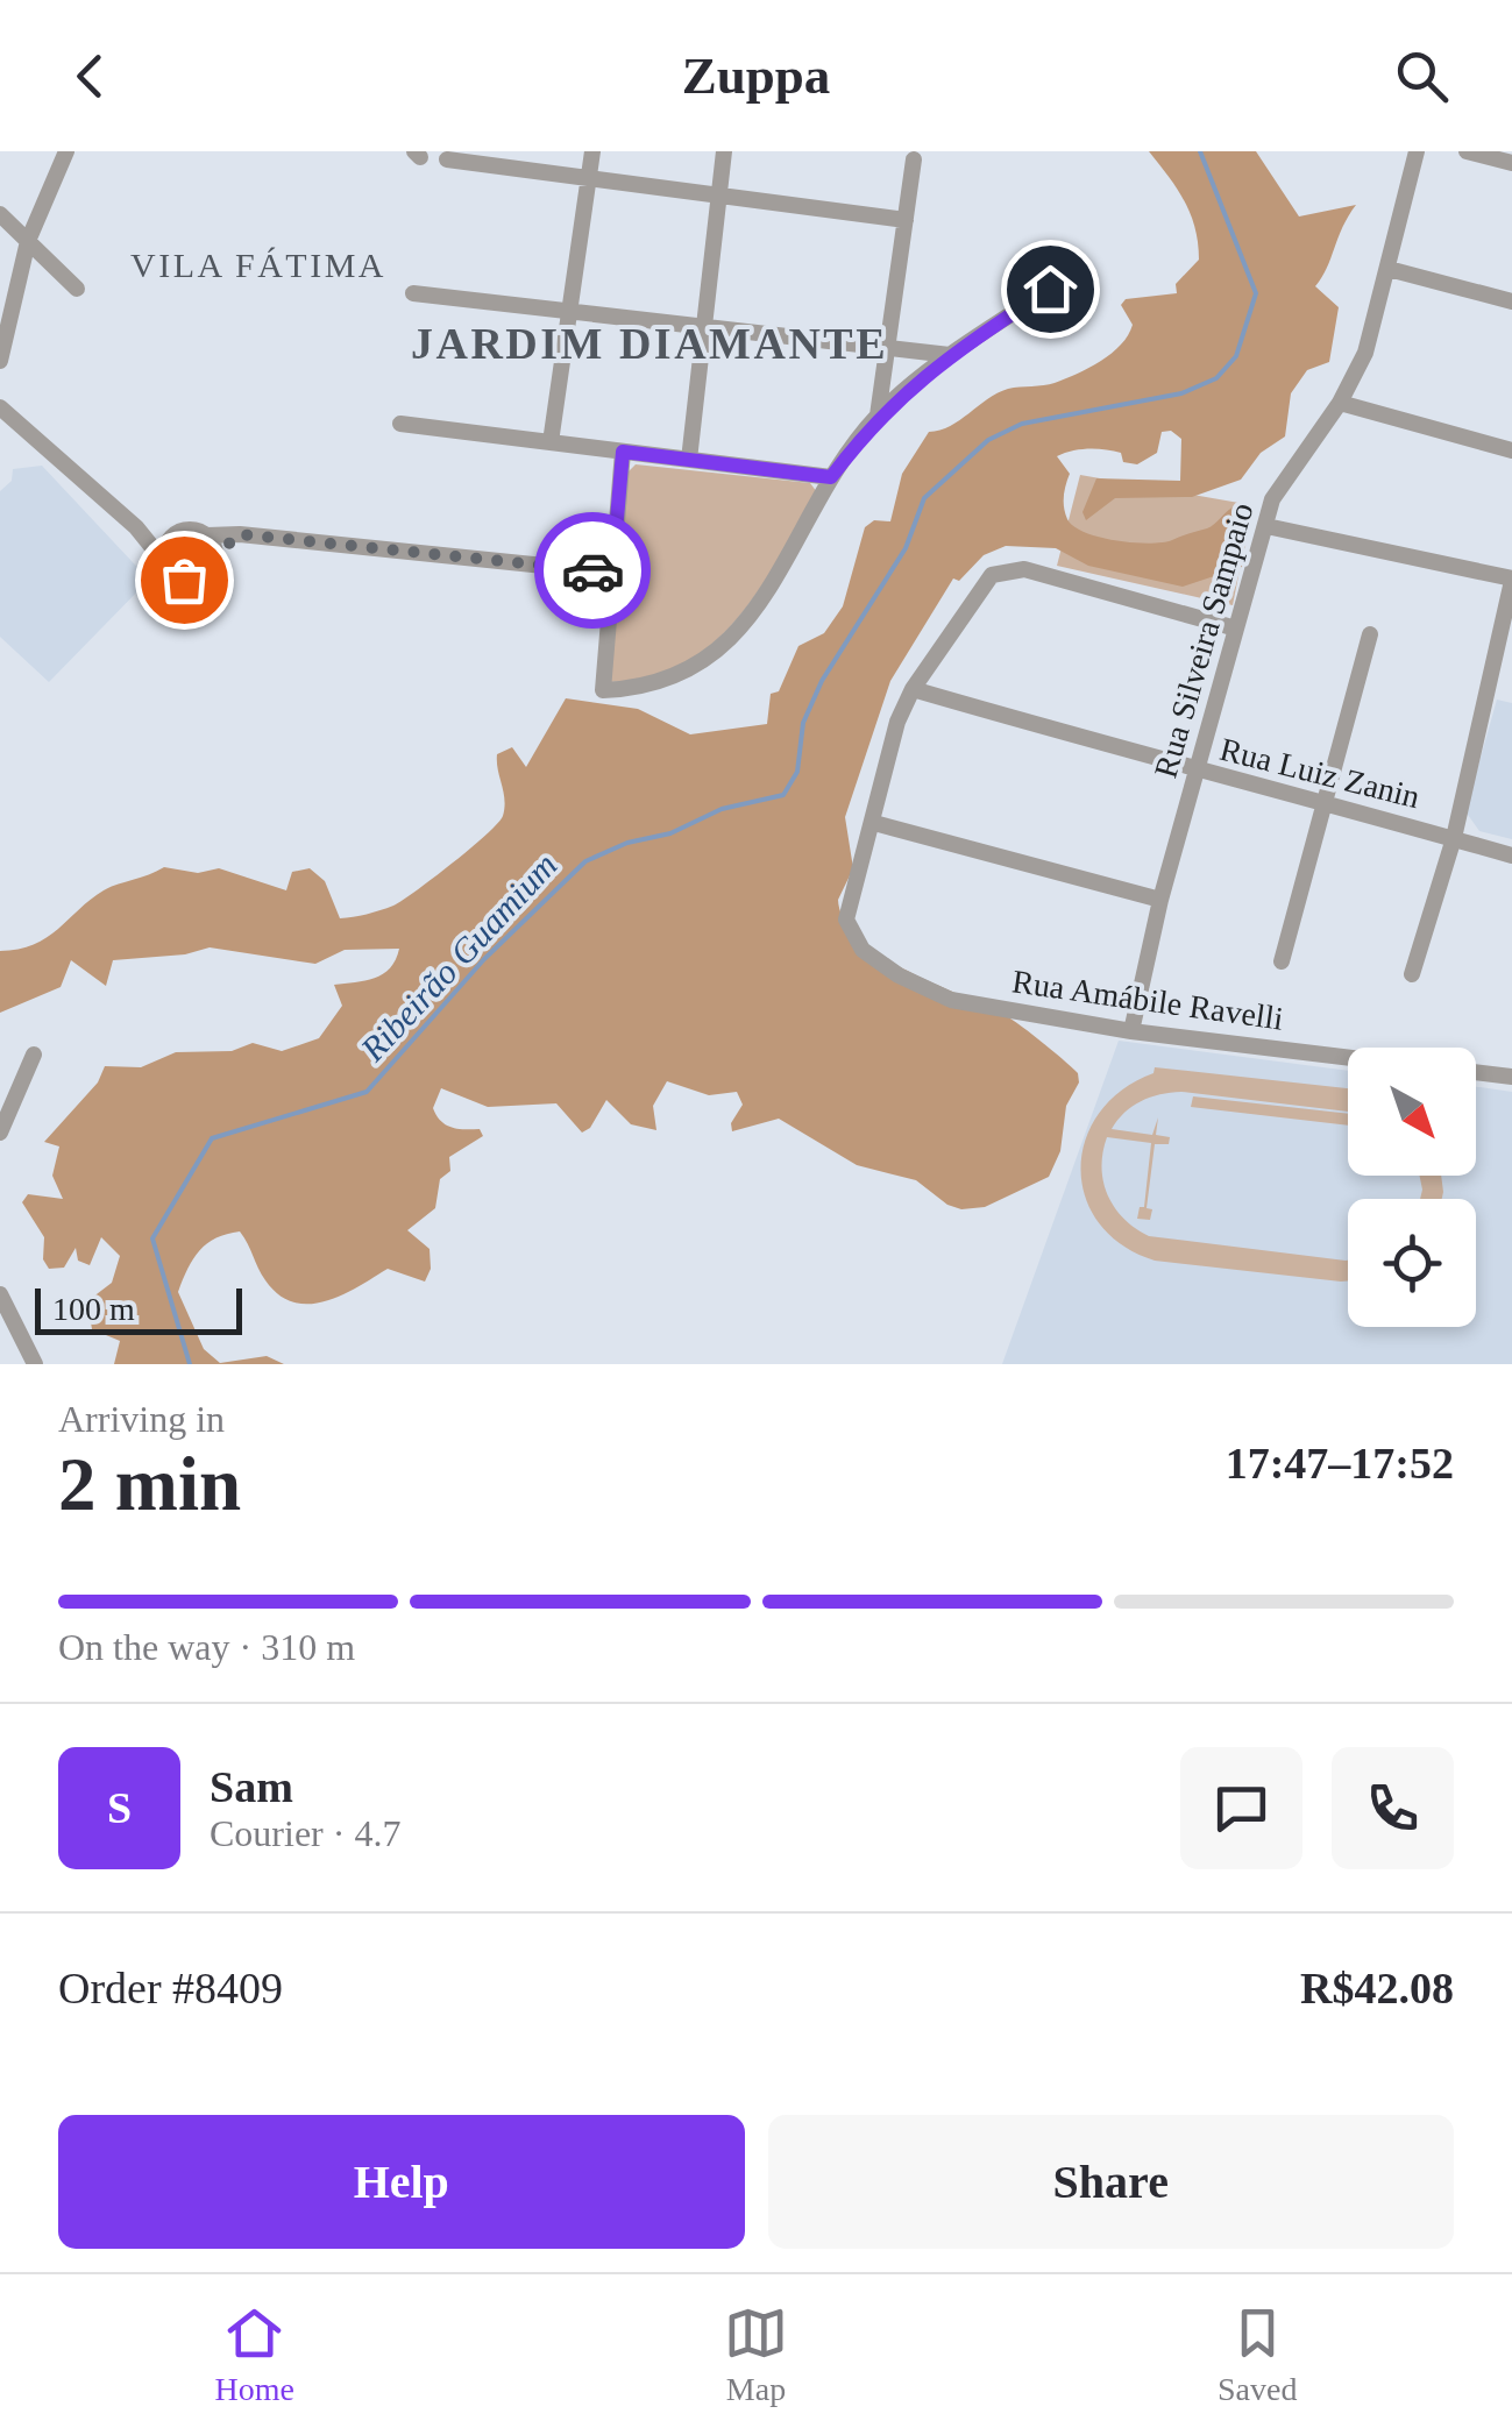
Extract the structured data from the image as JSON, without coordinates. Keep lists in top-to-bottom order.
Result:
{
  "streets": {
    "street": ["Rua Silveira Sampaio", "Rua Luiz Zanin", "Rua Amábile Ravelli"]
  },
  "crossings": [
    ["Rua Silveira Sampaio", "Rua Luiz Zanin"],
    ["Rua Silveira Sampaio", "Rua Amábile Ravelli"]
  ],
  "districts": ["VILA FÁTIMA", "JARDIM DIAMANTE"],
  "water": ["Ribeirão Guamium"],
  "scale_bar": "100 m",
  "north": "bottom right",
  "page": {
    "header": "Zuppa",
    "scale": "100 m",
    "heading": ["2 min", "Arriving in", "17:47–17:52"],
    "panel": [
      "Sam",
      "Courier · 4.7",
      "Order #8409",
      "R$42.08"
    ],
    "bar": "On the way · 310 m",
    "round": "S",
    "buttons": ["Help", "Share"],
    "tabs": ["Home", "Map", "Saved"]
  }
}
